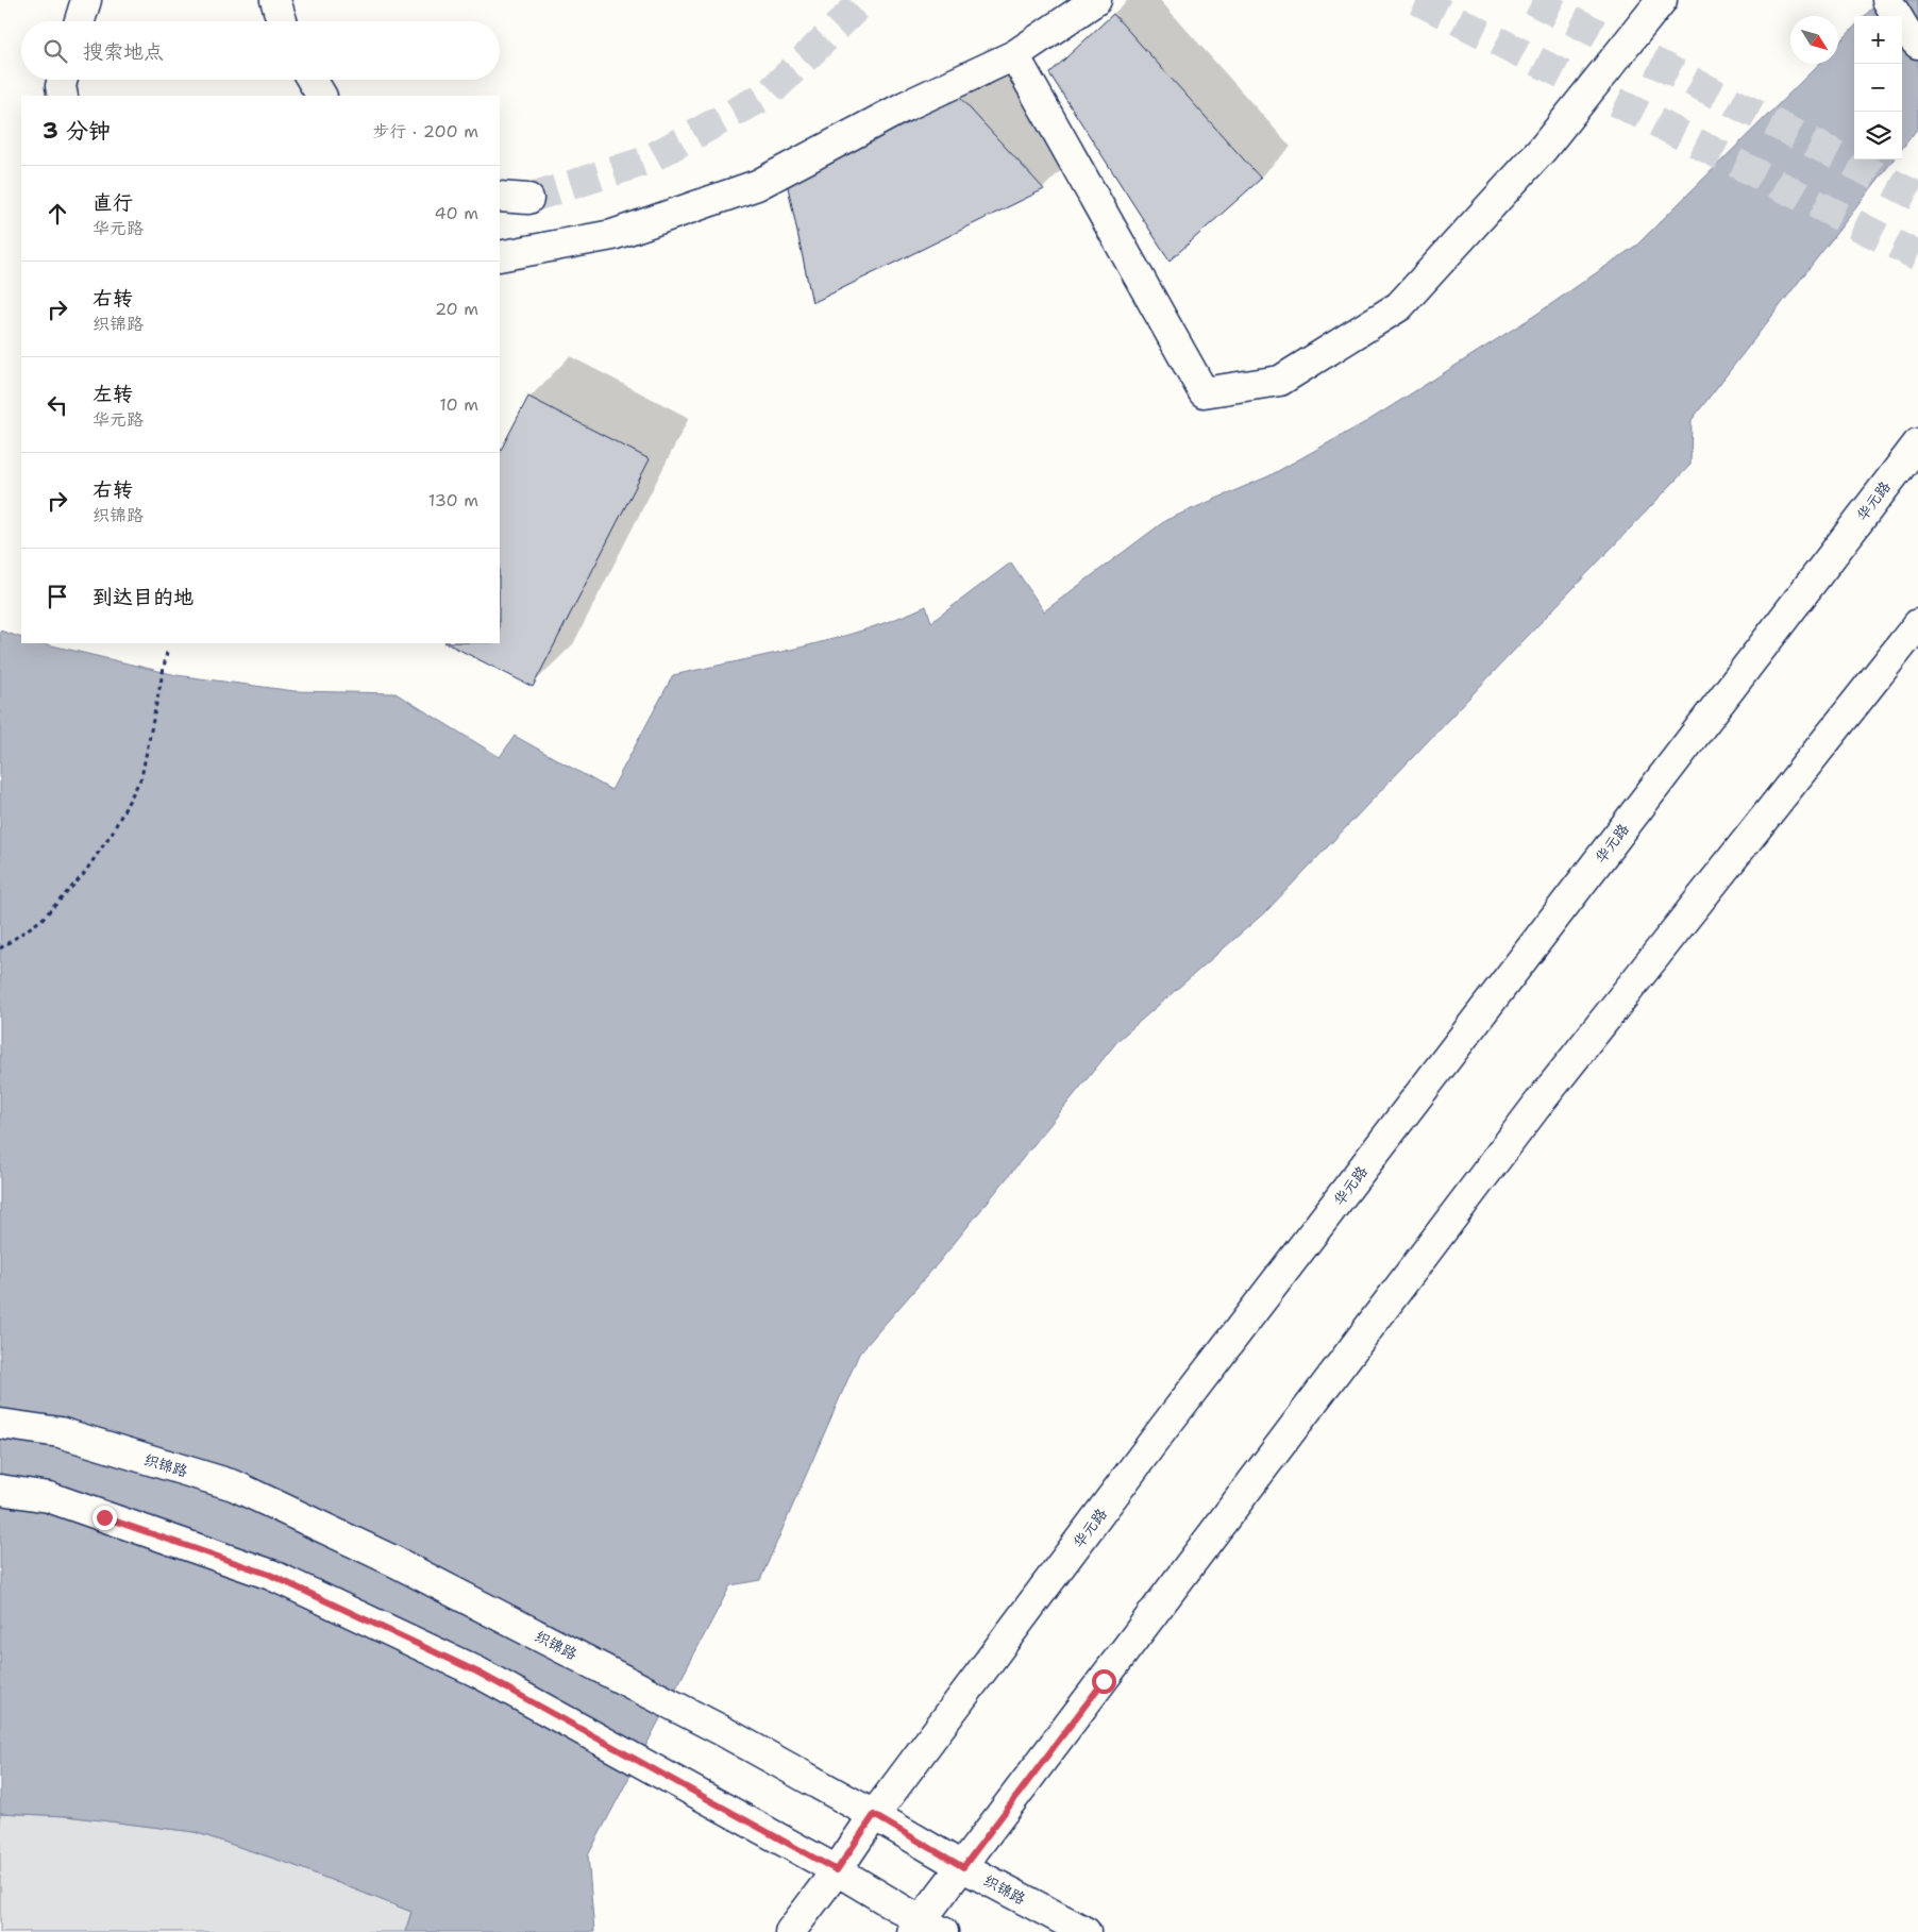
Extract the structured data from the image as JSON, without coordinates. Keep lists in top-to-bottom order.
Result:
{
  "streets": {
    "main road": ["华元路", "织锦路"]
  },
  "crossings": [
    ["华元路", "织锦路"]
  ],
  "north": "bottom right",
  "page": {
    "map_buttons": ["+", "−"],
    "search": "搜索地点",
    "heading": ["3 分钟", "步行 · 200 m"],
    "list": [
      ["直行", "华元路", "40 m"],
      ["右转", "织锦路", "20 m"],
      ["左转", "华元路", "10 m"],
      ["右转", "织锦路", "130 m"],
      "到达目的地"
    ]
  }
}
